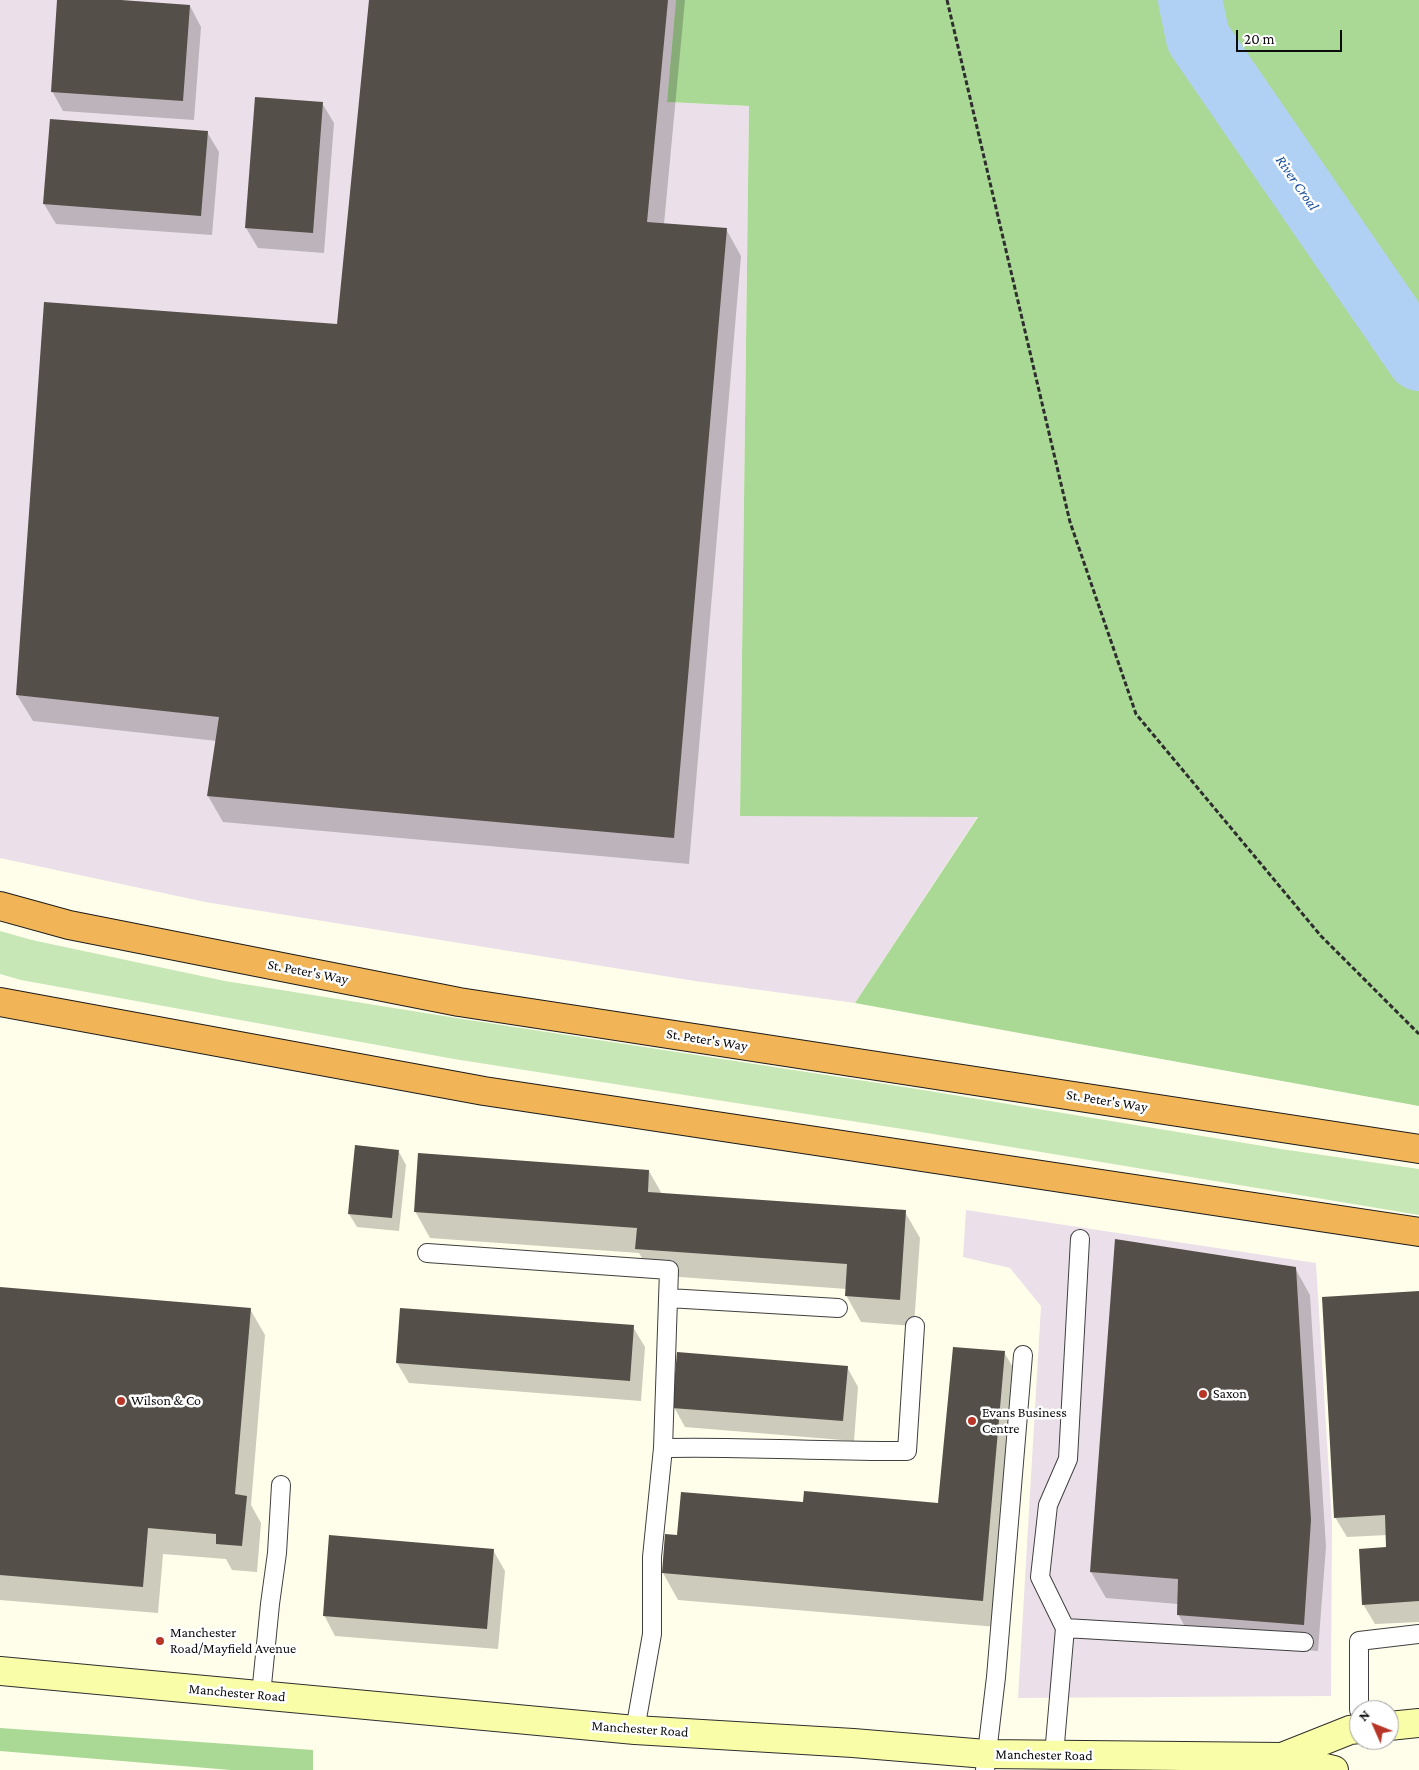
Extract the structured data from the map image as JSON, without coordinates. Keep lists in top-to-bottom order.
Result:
{
  "streets": {
    "highway": ["St. Peter's Way"],
    "main road": ["Manchester Road"]
  },
  "water": ["River Croal"],
  "places": [
    "Saxon",
    "Wilson & Co",
    "Evans Business Centre",
    "Manchester Road/Mayfield Avenue"
  ],
  "scale_bar": "20 m",
  "north": "top left"
}
